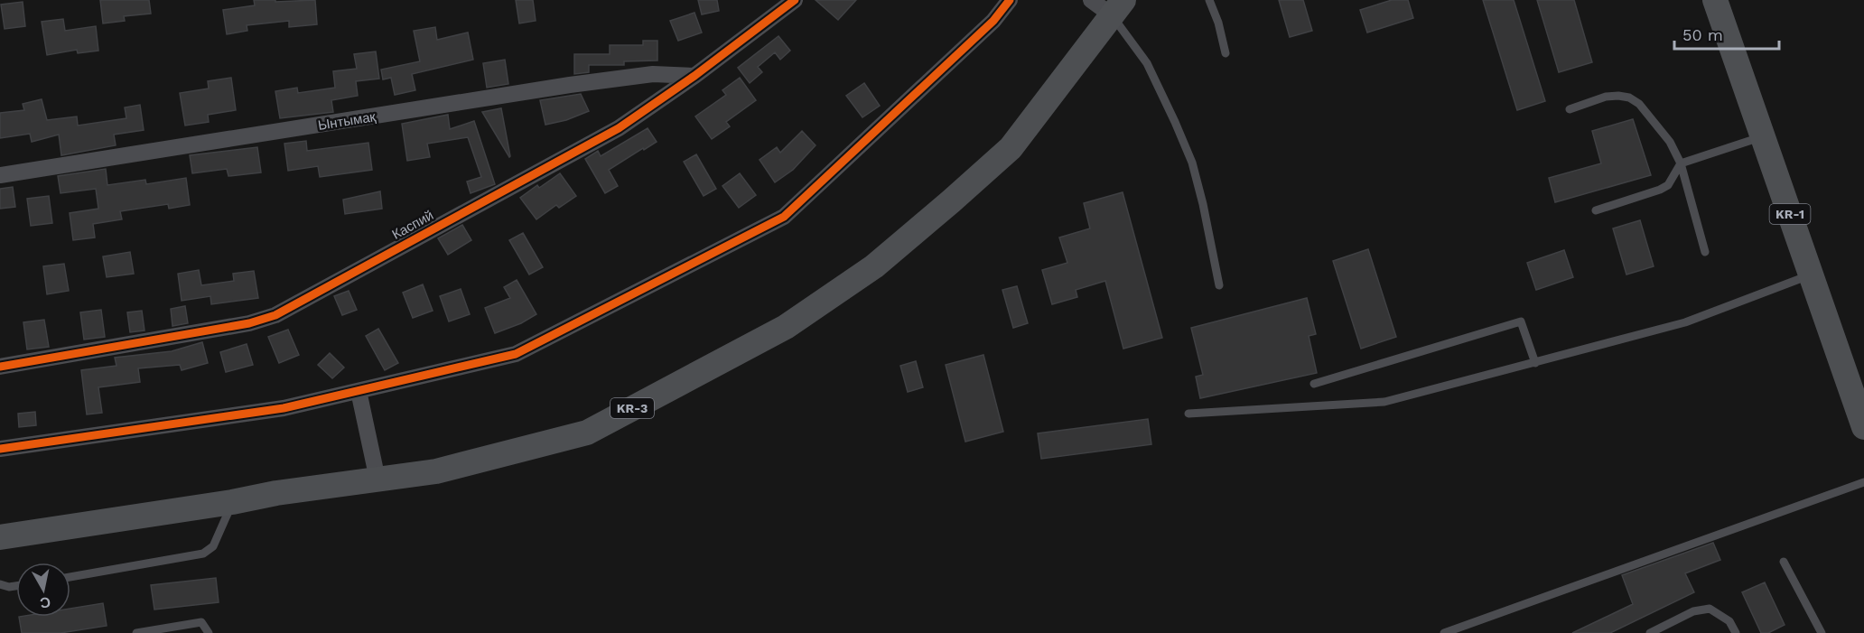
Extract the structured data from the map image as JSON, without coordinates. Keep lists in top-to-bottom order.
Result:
{
  "streets": {
    "main road": ["KR-1", "KR-3"],
    "street": ["Ынтымақ", "Каспий"]
  },
  "crossings": [
    ["Ынтымақ", "Каспий"]
  ],
  "scale_bar": "50 m",
  "north": "bottom"
}
